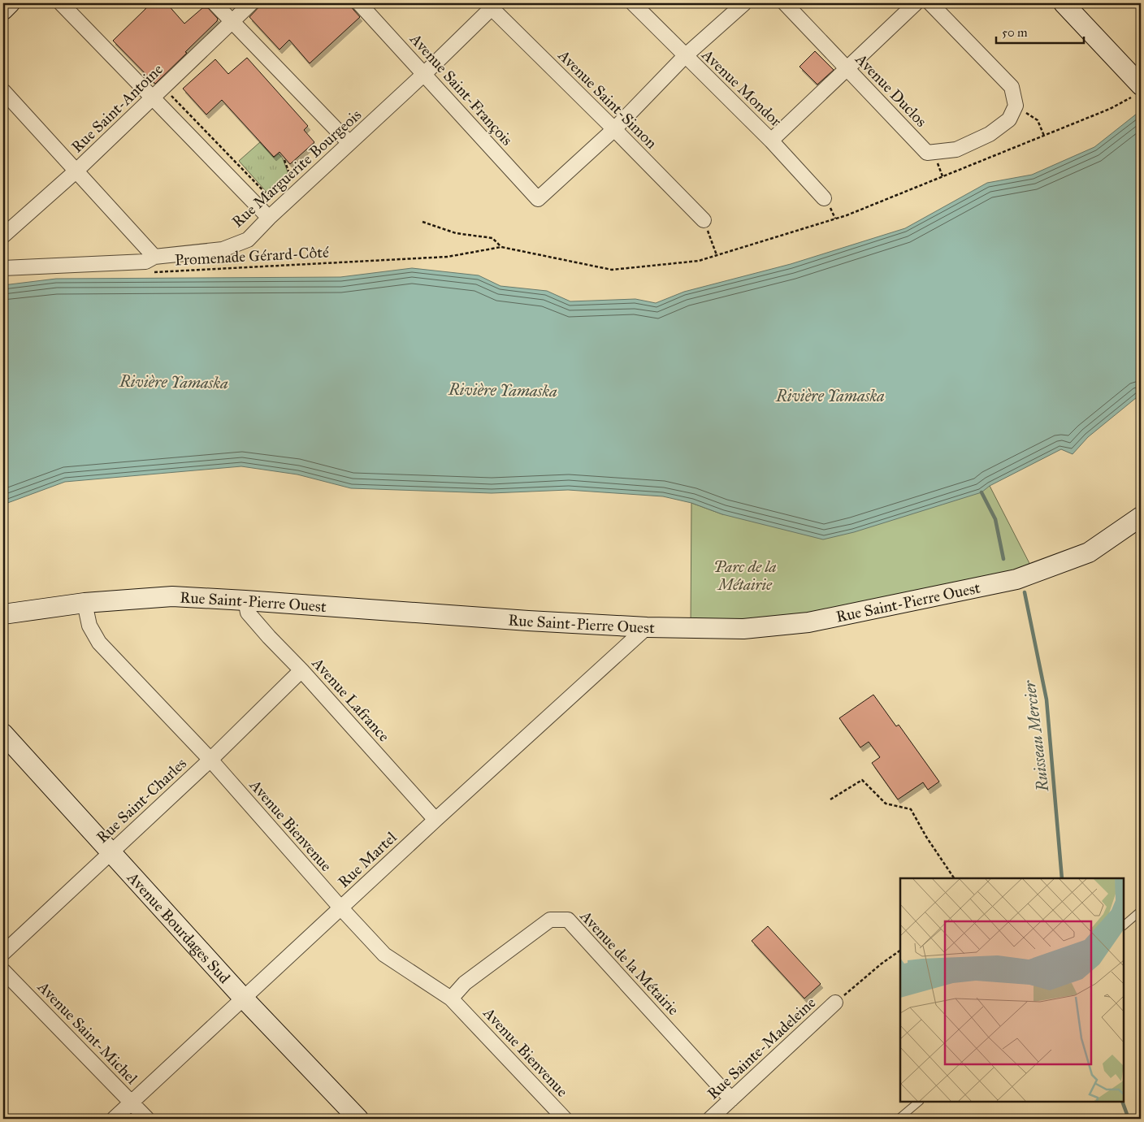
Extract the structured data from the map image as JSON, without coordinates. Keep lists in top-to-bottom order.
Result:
{
  "streets": {
    "street": [
      "Avenue Mondor",
      "Avenue Saint-François",
      "Avenue Duclos",
      "Avenue Saint-Simon",
      "Rue Saint-Antoine",
      "Rue Marguerite Bourgeois",
      "Rue Saint-Pierre Ouest",
      "Avenue Lafrance",
      "Rue Saint-Charles",
      "Avenue Bienvenue",
      "Rue Martel",
      "Avenue Bourdages Sud",
      "Avenue de la Métairie",
      "Avenue Saint-Michel",
      "Rue Sainte-Madeleine"
    ],
    "path": ["Promenade Gérard-Côté"]
  },
  "crossings": [
    ["Avenue Saint-François", "Avenue Saint-Simon"],
    ["Avenue Saint-François", "Rue Marguerite Bourgeois"],
    ["Avenue Saint-Simon", "Rue Marguerite Bourgeois"],
    ["Rue Saint-Pierre Ouest", "Avenue Lafrance"],
    ["Rue Saint-Pierre Ouest", "Avenue Bienvenue"],
    ["Rue Saint-Pierre Ouest", "Rue Martel"],
    ["Avenue Lafrance", "Rue Saint-Charles"],
    ["Avenue Lafrance", "Rue Martel"],
    ["Rue Saint-Charles", "Avenue Bienvenue"],
    ["Rue Saint-Charles", "Avenue Bourdages Sud"],
    ["Avenue Bienvenue", "Rue Martel"],
    ["Avenue Bienvenue", "Avenue de la Métairie"],
    ["Rue Martel", "Avenue Bourdages Sud"],
    ["Rue Martel", "Avenue Saint-Michel"],
    ["Avenue de la Métairie", "Rue Sainte-Madeleine"]
  ],
  "water": ["Rivière Yamaska", "Ruisseau Mercier"],
  "parks": ["Parc de la Métairie"],
  "scale_bar": "50 m"
}
